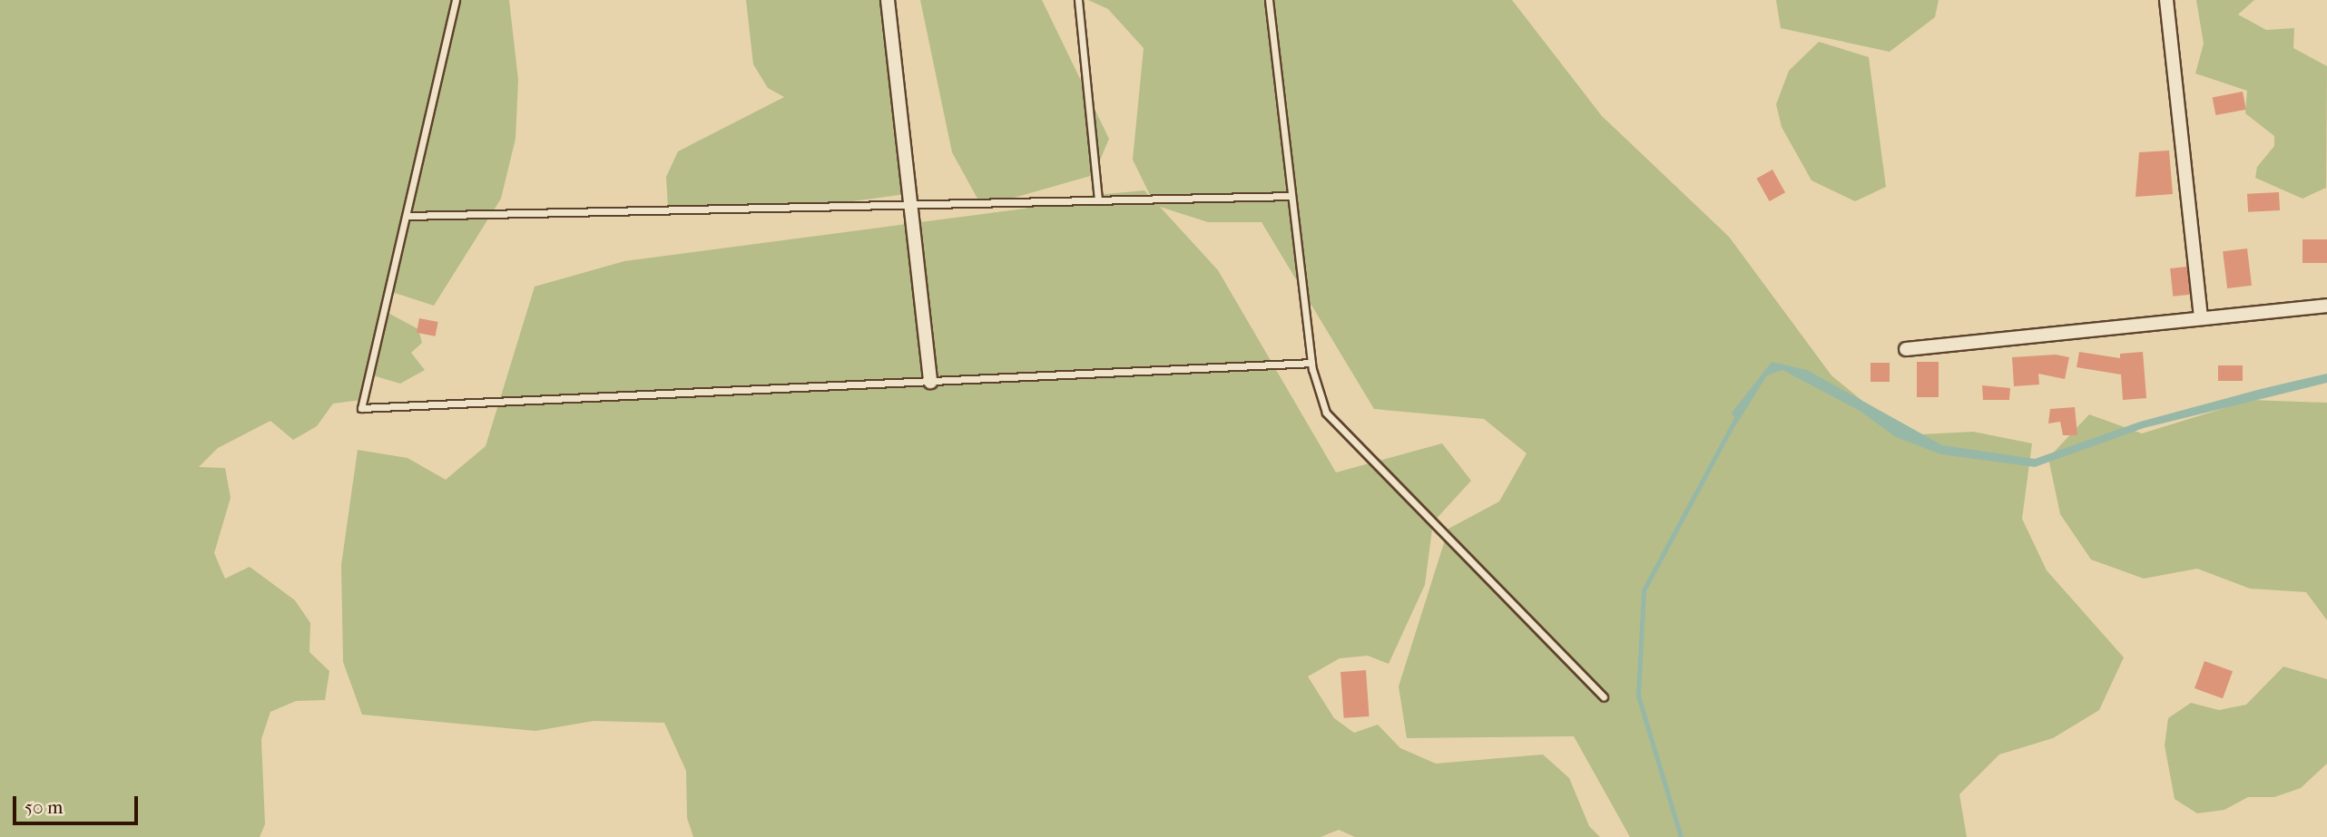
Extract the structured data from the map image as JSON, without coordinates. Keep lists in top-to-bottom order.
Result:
{
  "scale_bar": "50 m"
}
